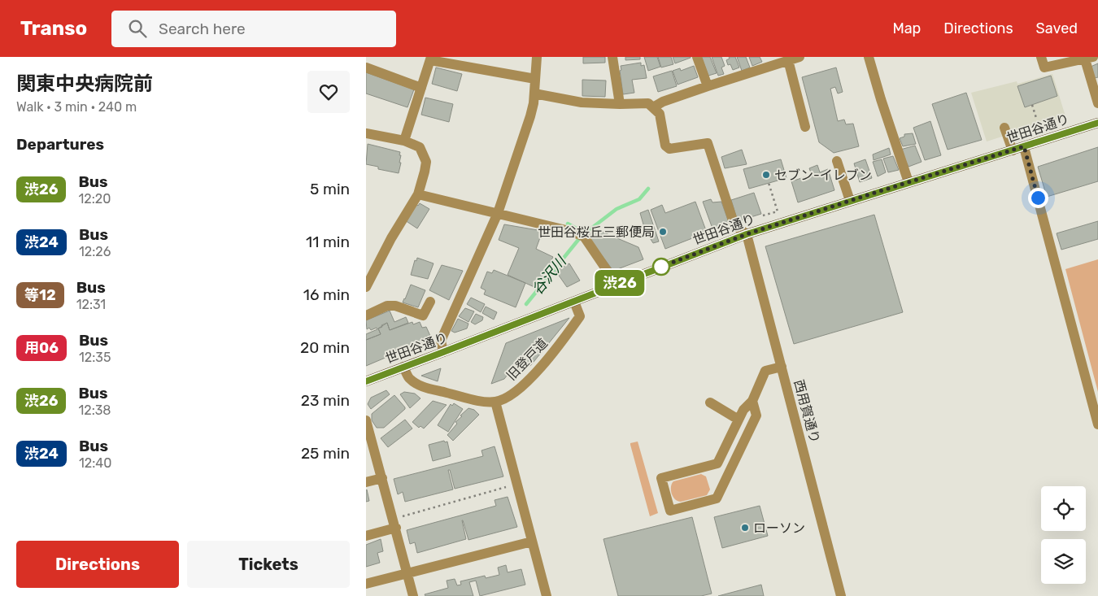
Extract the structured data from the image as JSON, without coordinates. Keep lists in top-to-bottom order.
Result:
{
  "streets": {
    "main road": ["世田谷通り"],
    "street": ["旧登戸道", "西用賀通り"]
  },
  "crossings": [
    ["世田谷通り", "旧登戸道"],
    ["世田谷通り", "西用賀通り"]
  ],
  "water": ["谷沢川"],
  "places": ["セブン-イレブン", "世田谷桜丘三郵便局", "ローソン"],
  "lines": ["bus line 渋26"],
  "page": {
    "header": "Transo",
    "search": "Search here",
    "nav": ["Map", "Directions", "Saved"],
    "heading": [
      ["関東中央病院前", "Walk · 3 min · 240 m"],
      "Departures"
    ],
    "on_map": "渋26",
    "list": [
      {
        "mark": "渋26",
        "name": "Bus",
        "note": "12:20",
        "value": "5 min"
      },
      {
        "mark": "渋24",
        "name": "Bus",
        "note": "12:26",
        "value": "11 min"
      },
      {
        "mark": "等12",
        "name": "Bus",
        "note": "12:31",
        "value": "16 min"
      },
      {
        "mark": "用06",
        "name": "Bus",
        "note": "12:35",
        "value": "20 min"
      },
      {
        "mark": "渋26",
        "name": "Bus",
        "note": "12:38",
        "value": "23 min"
      },
      {
        "mark": "渋24",
        "name": "Bus",
        "note": "12:40",
        "value": "25 min"
      }
    ],
    "buttons": ["Directions", "Tickets"]
  }
}
